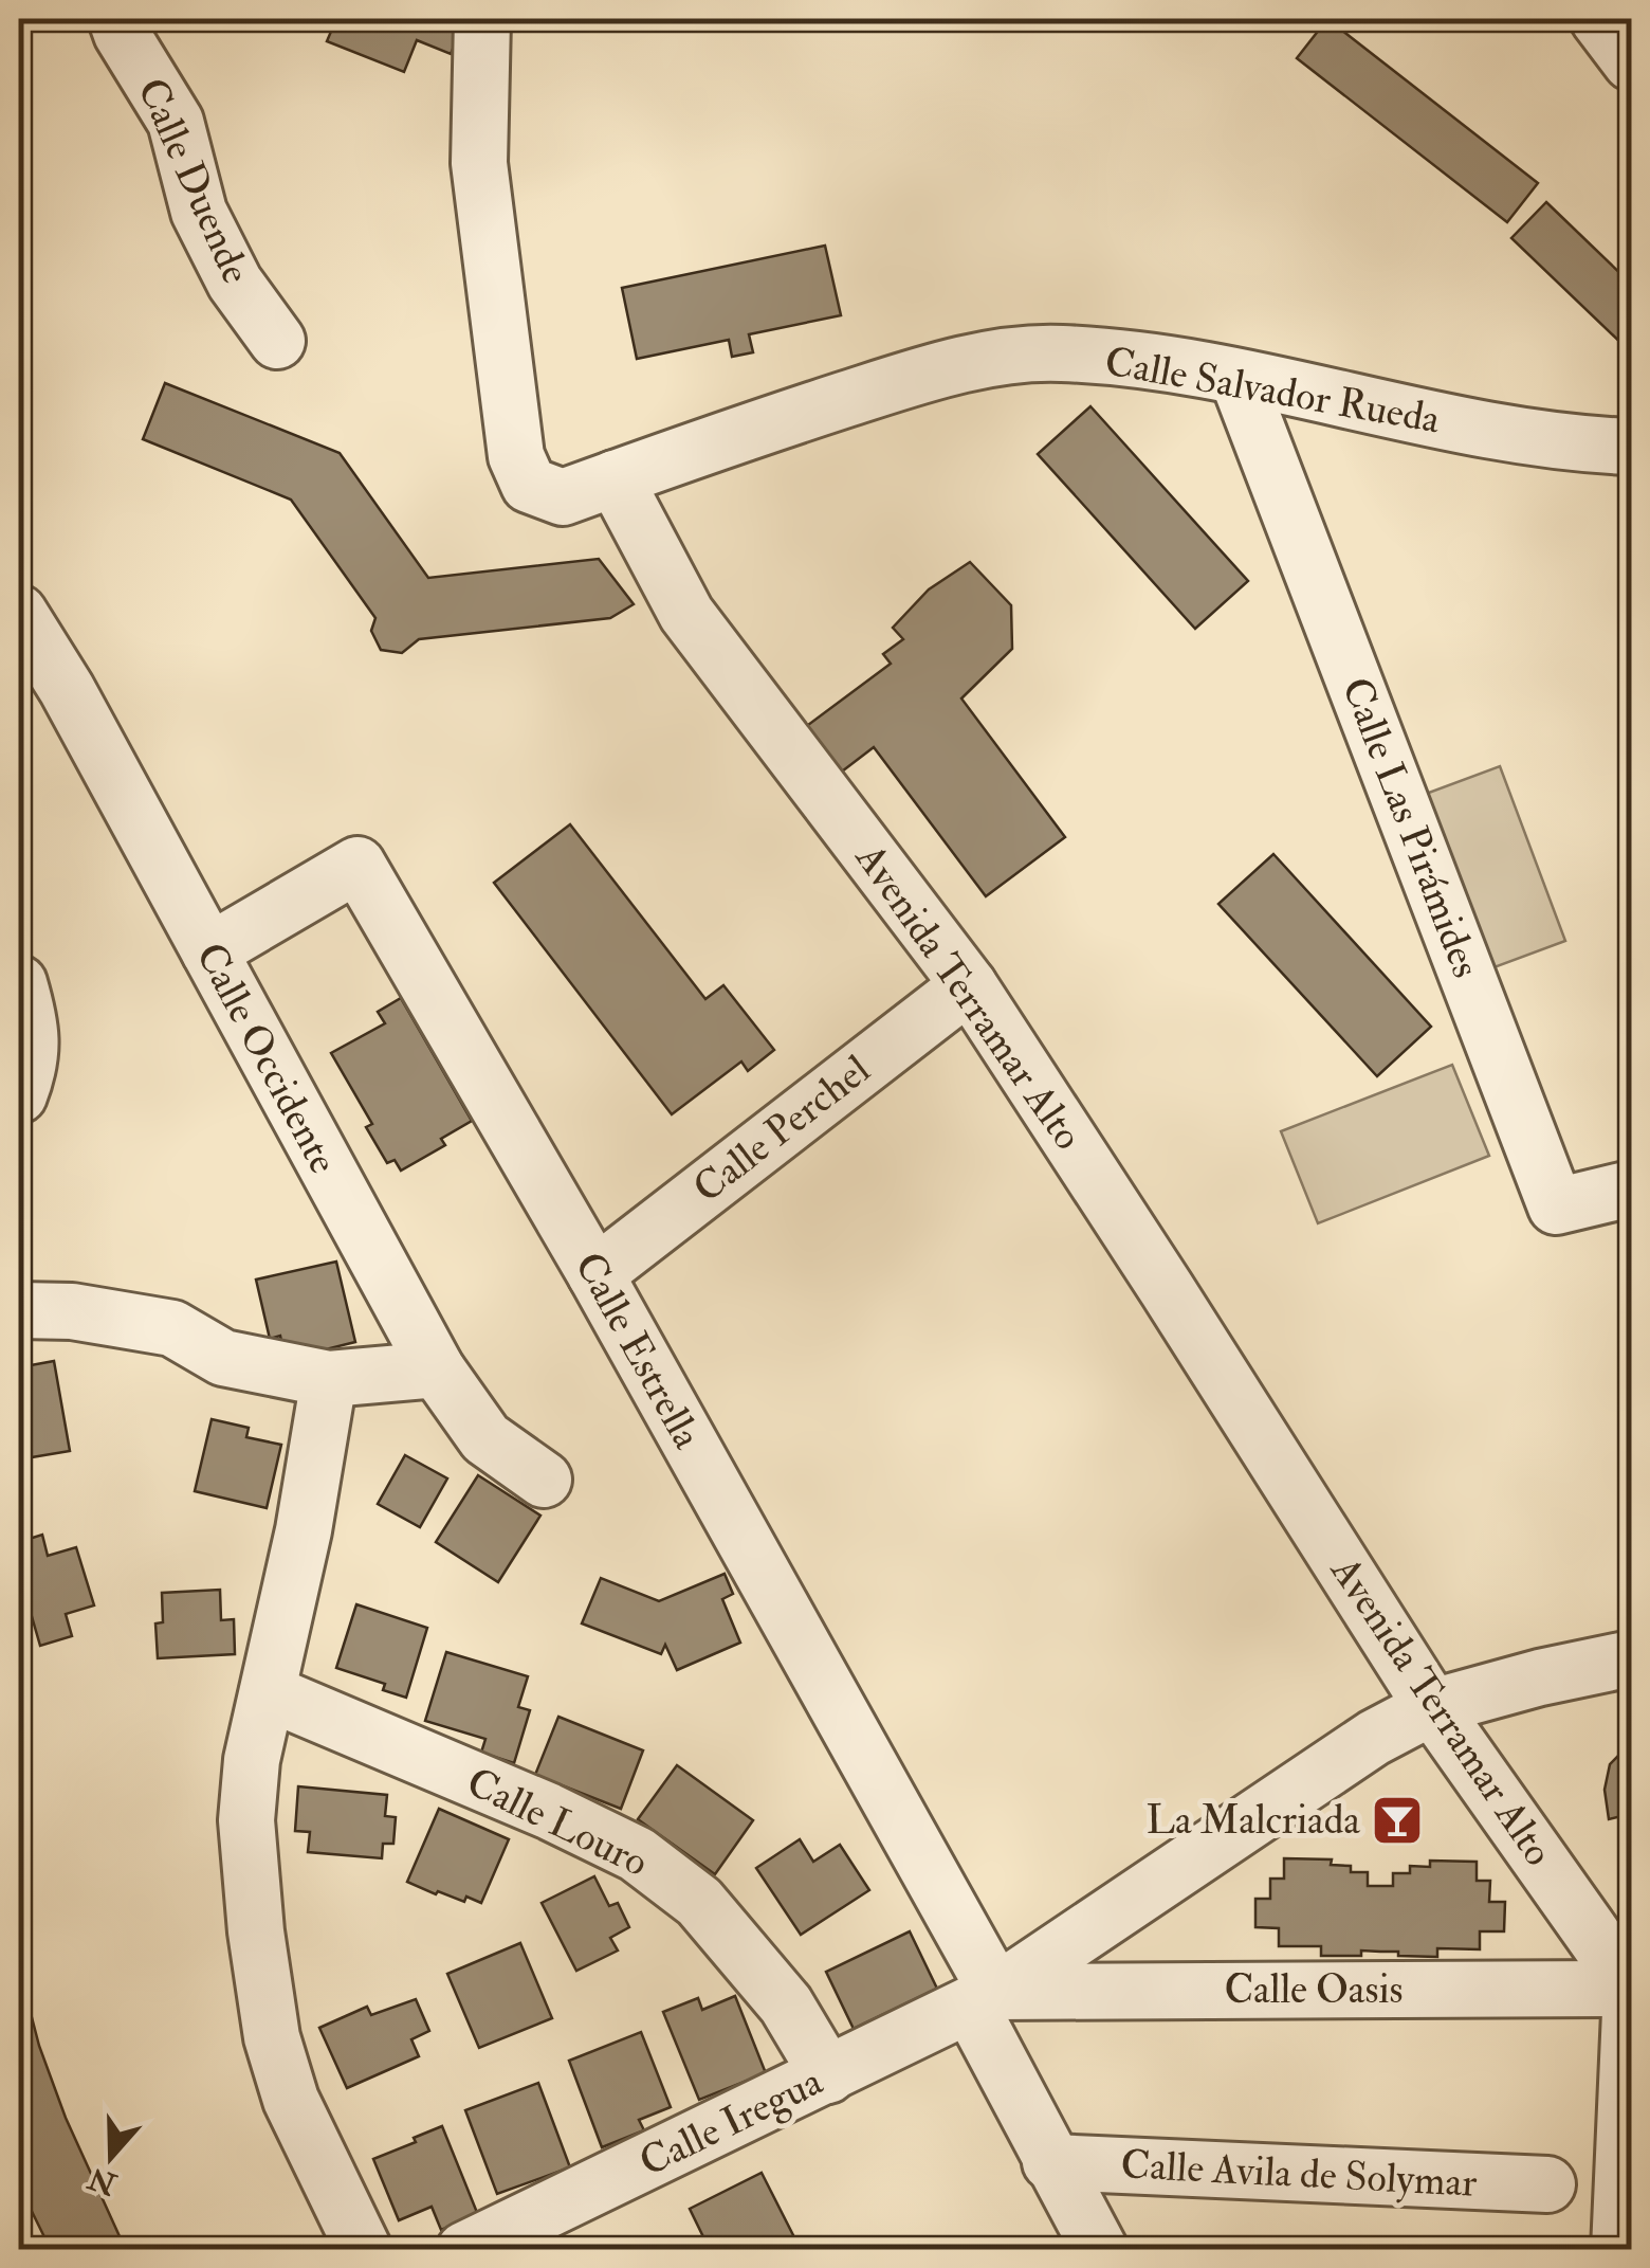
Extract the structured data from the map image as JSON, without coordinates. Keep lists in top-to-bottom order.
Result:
{
  "streets": {
    "street": [
      "Calle Duende",
      "Calle Salvador Rueda",
      "Calle Las Pirámides",
      "Avenida Terramar Alto",
      "Calle Occidente",
      "Calle Perchel",
      "Calle Estrella",
      "Calle Louro",
      "Calle Oasis",
      "Calle Iregua",
      "Calle Avila de Solymar"
    ]
  },
  "crossings": [
    ["Calle Salvador Rueda", "Calle Las Pirámides"],
    ["Calle Salvador Rueda", "Avenida Terramar Alto"],
    ["Avenida Terramar Alto", "Calle Perchel"],
    ["Avenida Terramar Alto", "Calle Oasis"],
    ["Avenida Terramar Alto", "Calle Iregua"],
    ["Calle Occidente", "Calle Estrella"],
    ["Calle Perchel", "Calle Estrella"],
    ["Calle Estrella", "Calle Oasis"],
    ["Calle Estrella", "Calle Iregua"],
    ["Calle Estrella", "Calle Avila de Solymar"],
    ["Calle Louro", "Calle Iregua"],
    ["Calle Oasis", "Calle Iregua"]
  ],
  "places": {
    "bar": ["La Malcriada"]
  },
  "north": "bottom"
}
